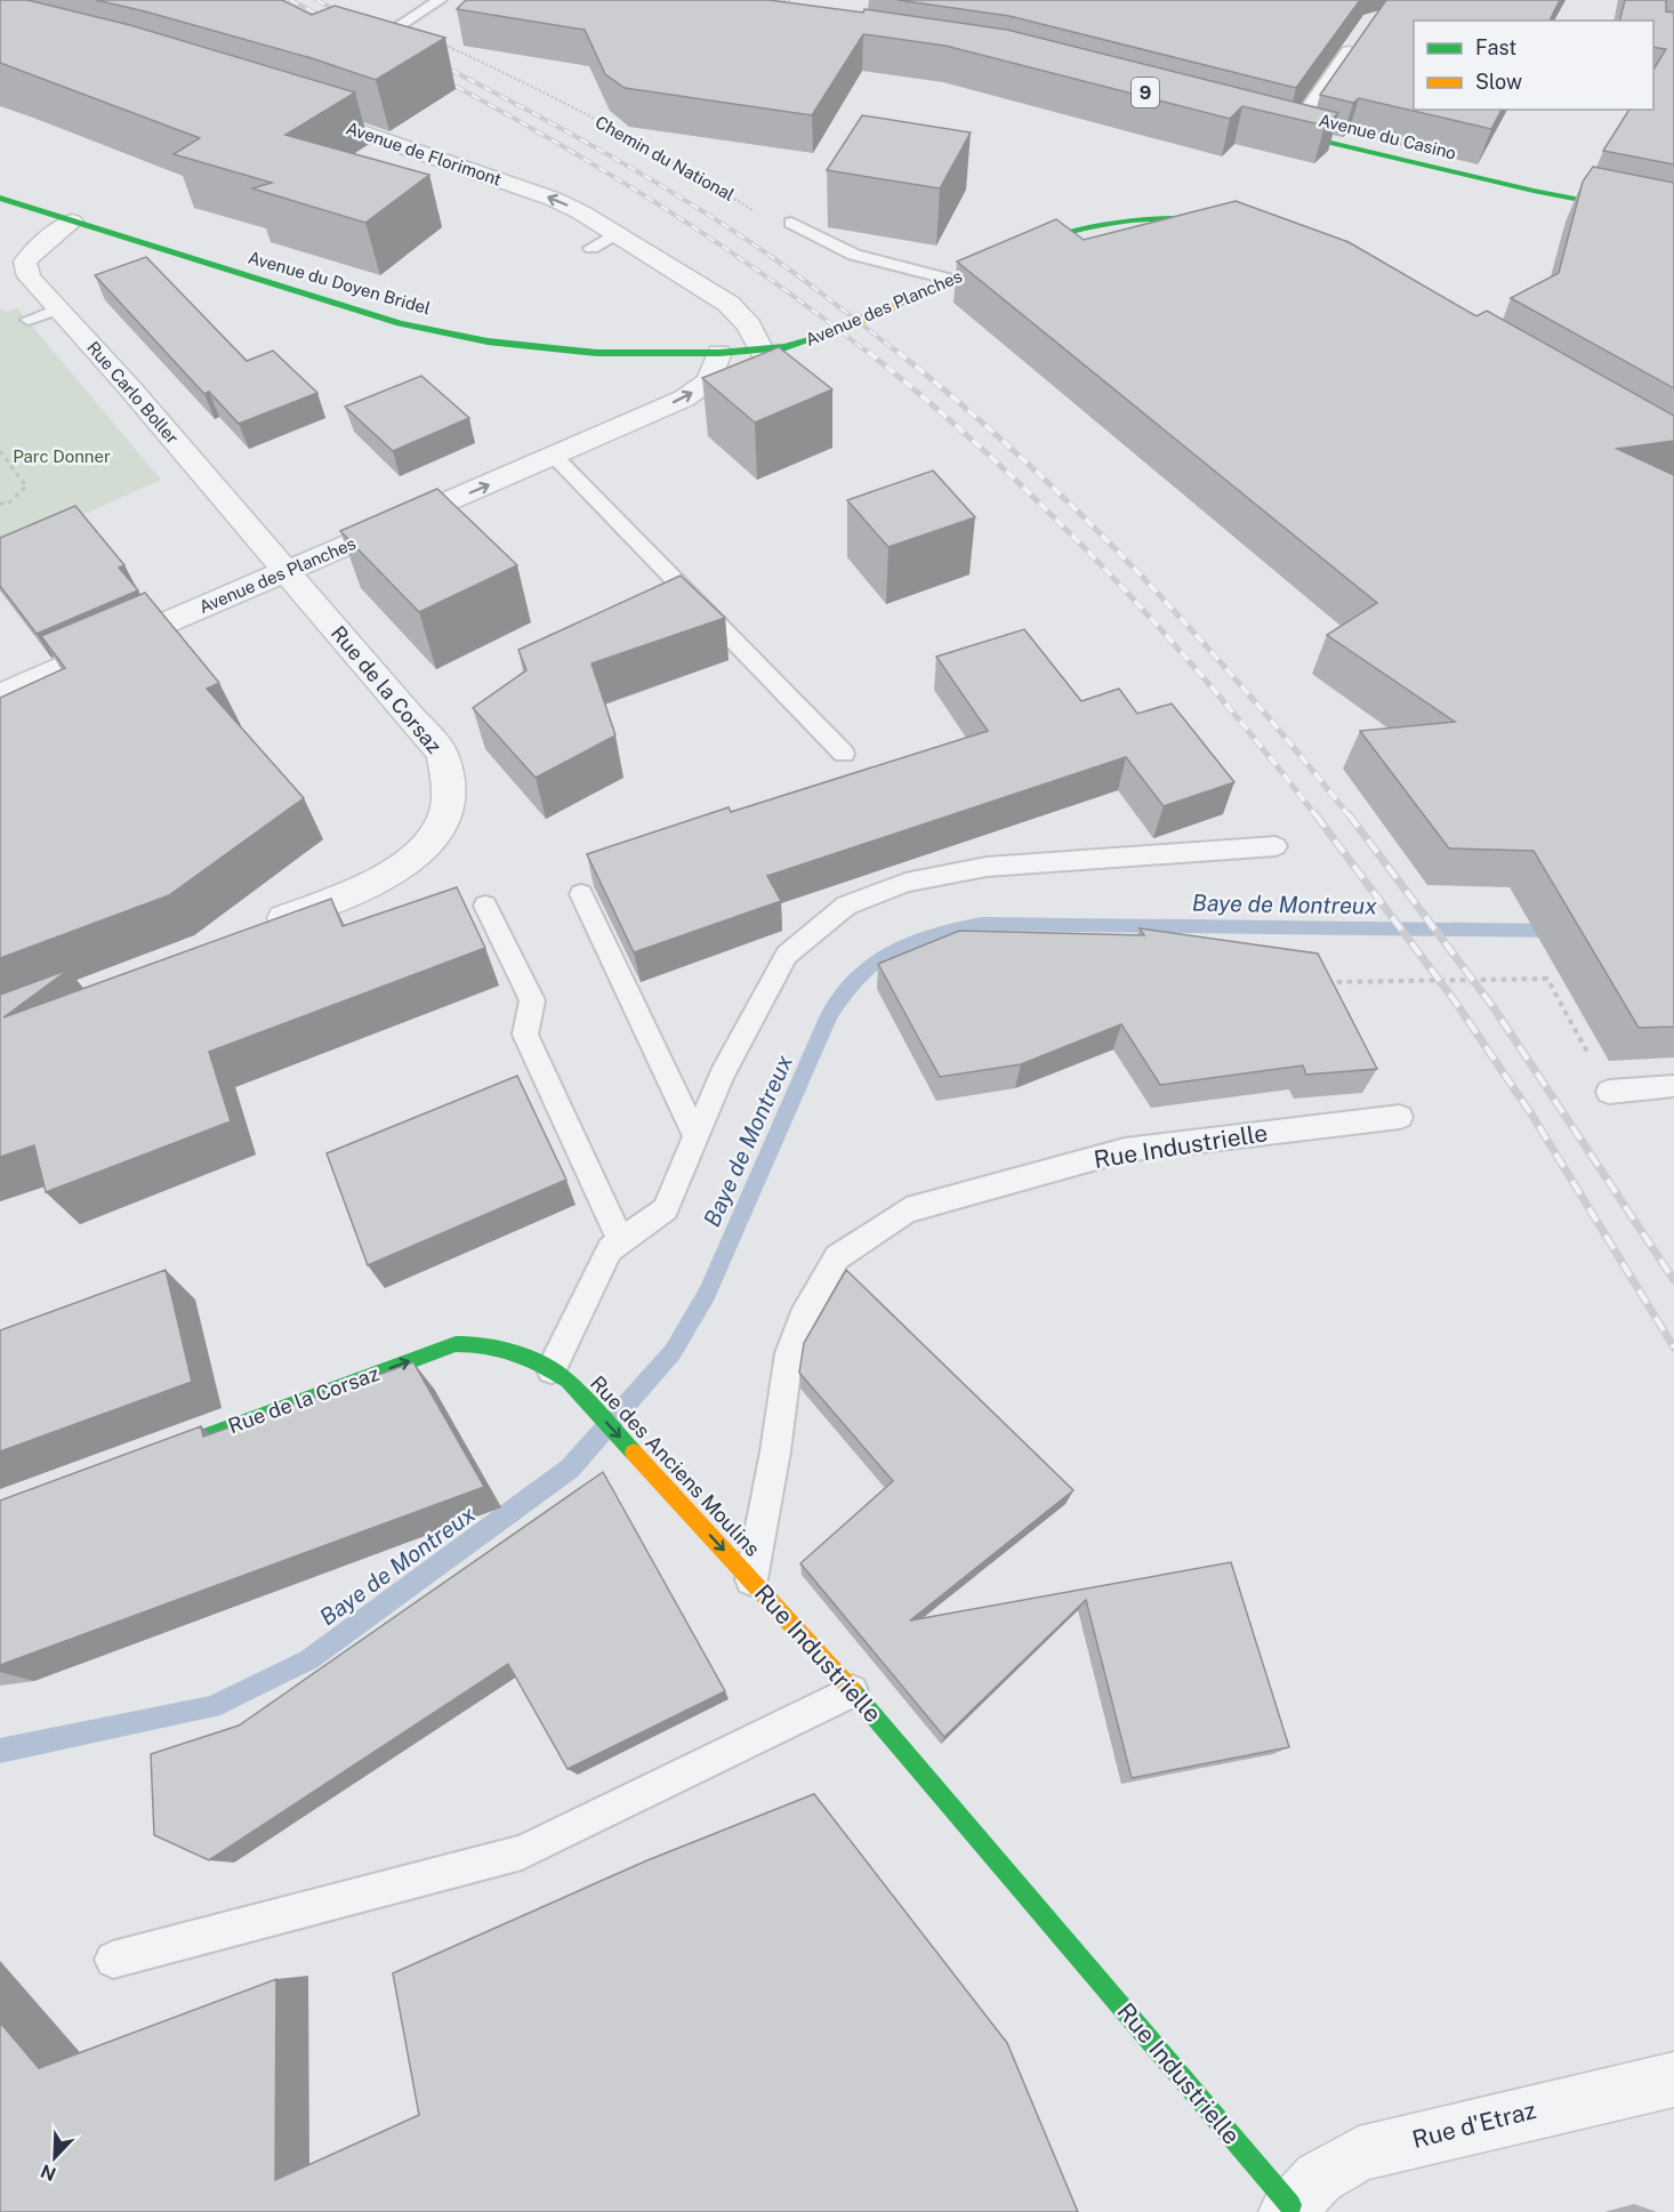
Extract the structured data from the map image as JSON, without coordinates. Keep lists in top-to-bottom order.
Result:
{
  "streets": {
    "street": [
      "Avenue du Casino",
      "Avenue de Florimont",
      "Avenue du Doyen Bridel",
      "Avenue des Planches",
      "Rue Carlo Boller",
      "Rue de la Corsaz",
      "Rue Industrielle",
      "Rue des Anciens Moulins",
      "Rue d'Etraz"
    ],
    "path": ["Chemin du National"]
  },
  "crossings": [
    ["Avenue de Florimont", "Avenue des Planches"],
    ["Avenue du Doyen Bridel", "Avenue des Planches"],
    ["Avenue du Doyen Bridel", "Rue Carlo Boller"],
    ["Avenue des Planches", "Rue Carlo Boller"],
    ["Avenue des Planches", "Rue de la Corsaz"],
    ["Rue Carlo Boller", "Rue de la Corsaz"],
    ["Rue de la Corsaz", "Rue des Anciens Moulins"],
    ["Rue Industrielle", "Rue des Anciens Moulins"],
    ["Rue Industrielle", "Rue d'Etraz"]
  ],
  "one_way": [
    "Avenue de Florimont",
    "Avenue des Planches",
    "Rue de la Corsaz",
    "Rue des Anciens Moulins"
  ],
  "water": ["Baye de Montreux"],
  "parks": ["Parc Donner"],
  "legend": ["Fast", "Slow"],
  "north": "bottom left"
}
